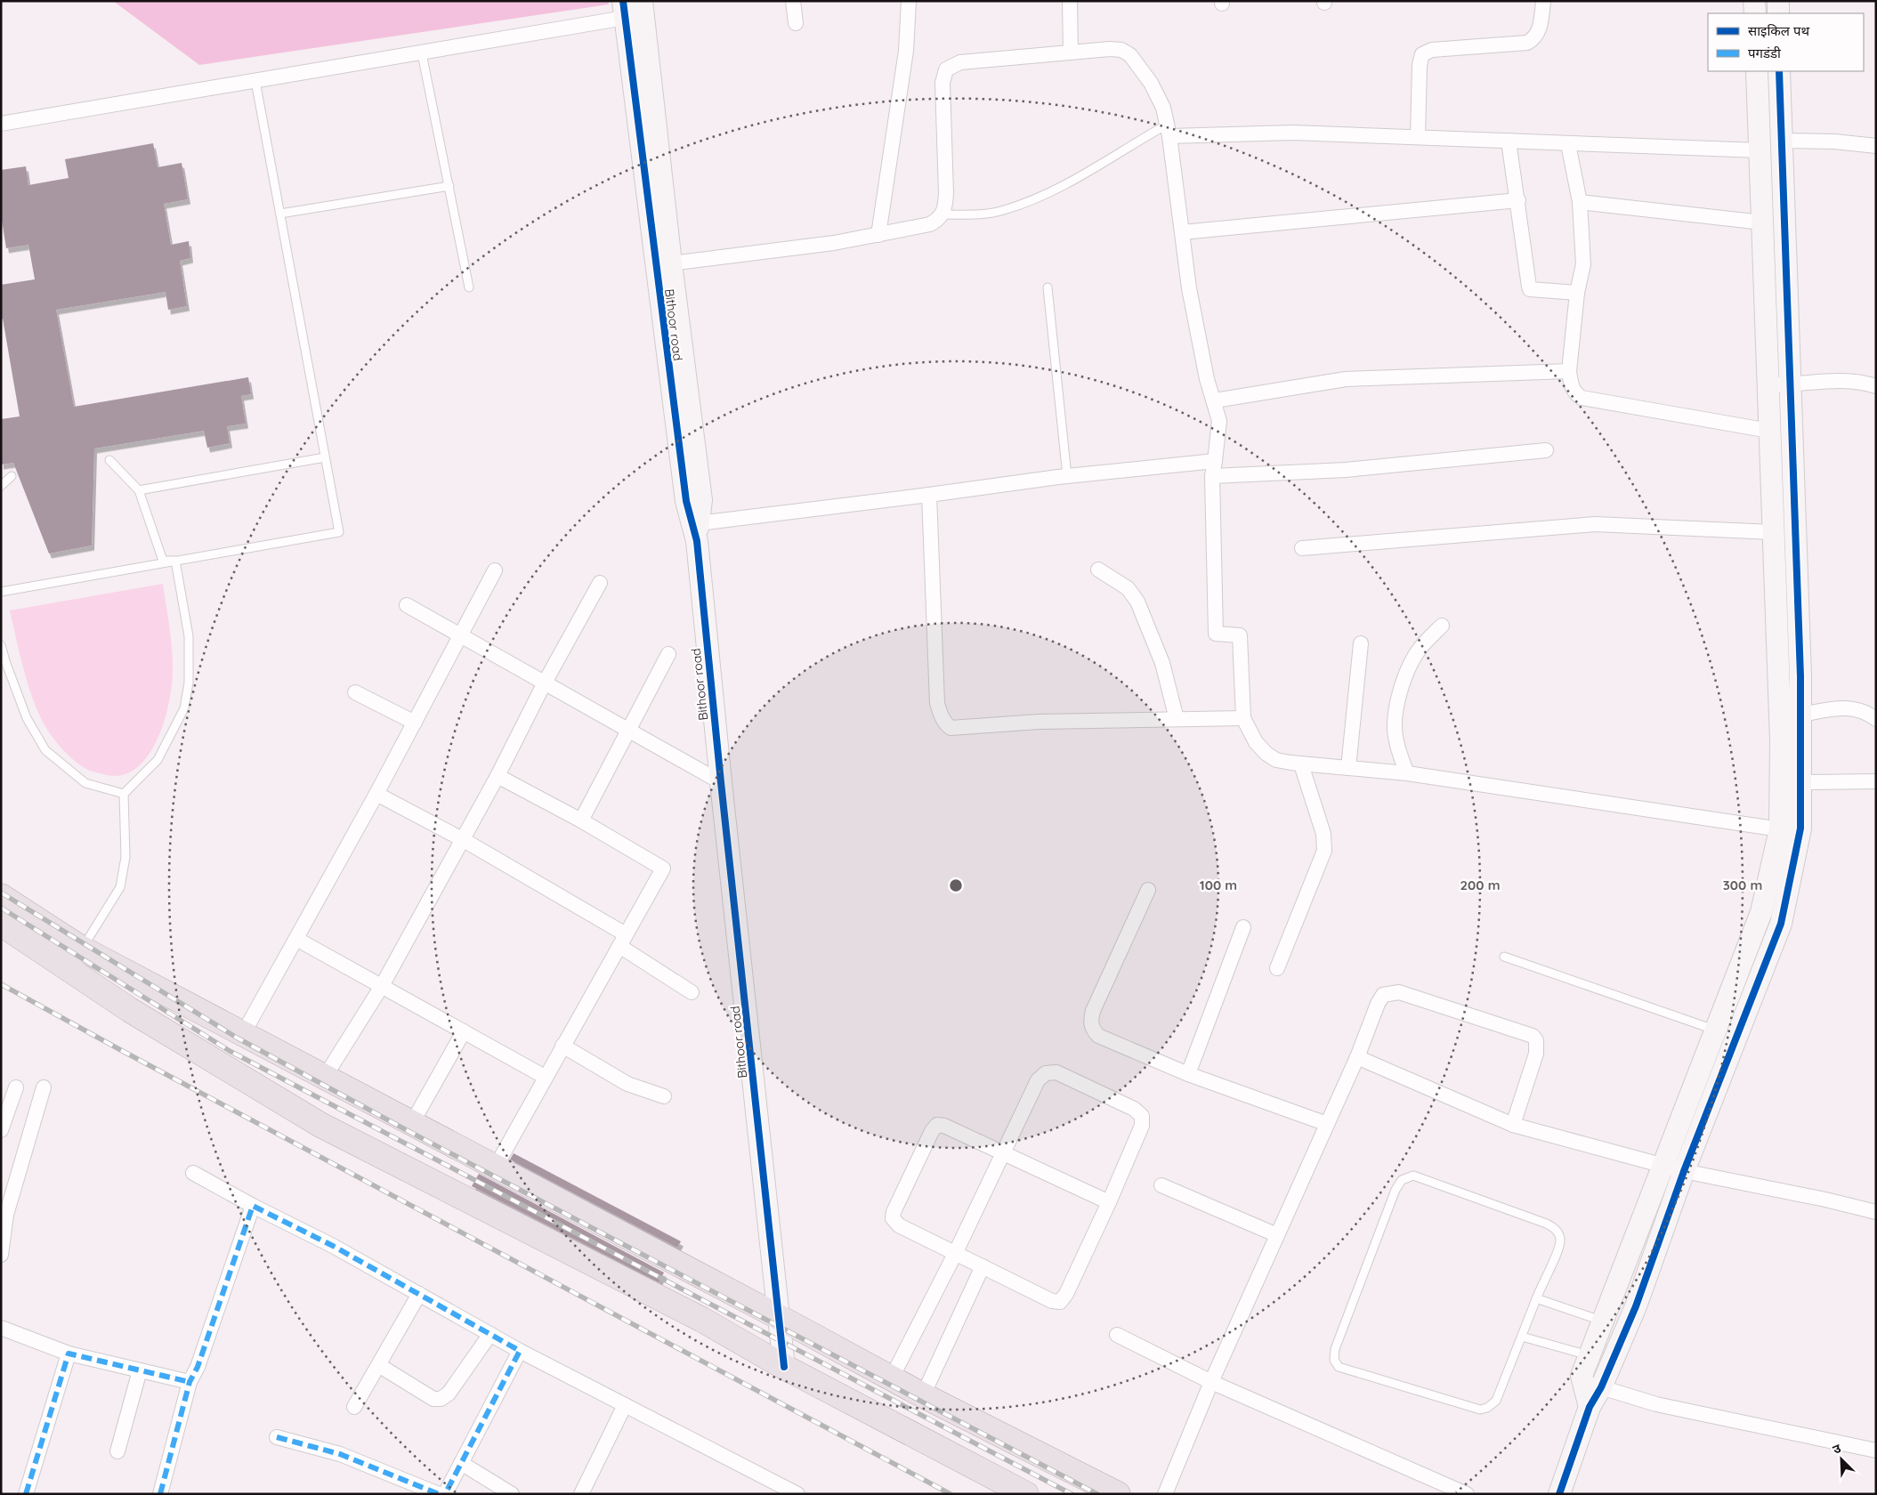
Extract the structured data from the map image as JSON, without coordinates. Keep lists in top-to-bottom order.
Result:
{
  "streets": {
    "street": ["Bithoor road"]
  },
  "legend": ["साइकिल पथ", "पगडंडी"],
  "north": "top left",
  "rings": ["100 m", "200 m", "300 m"]
}
